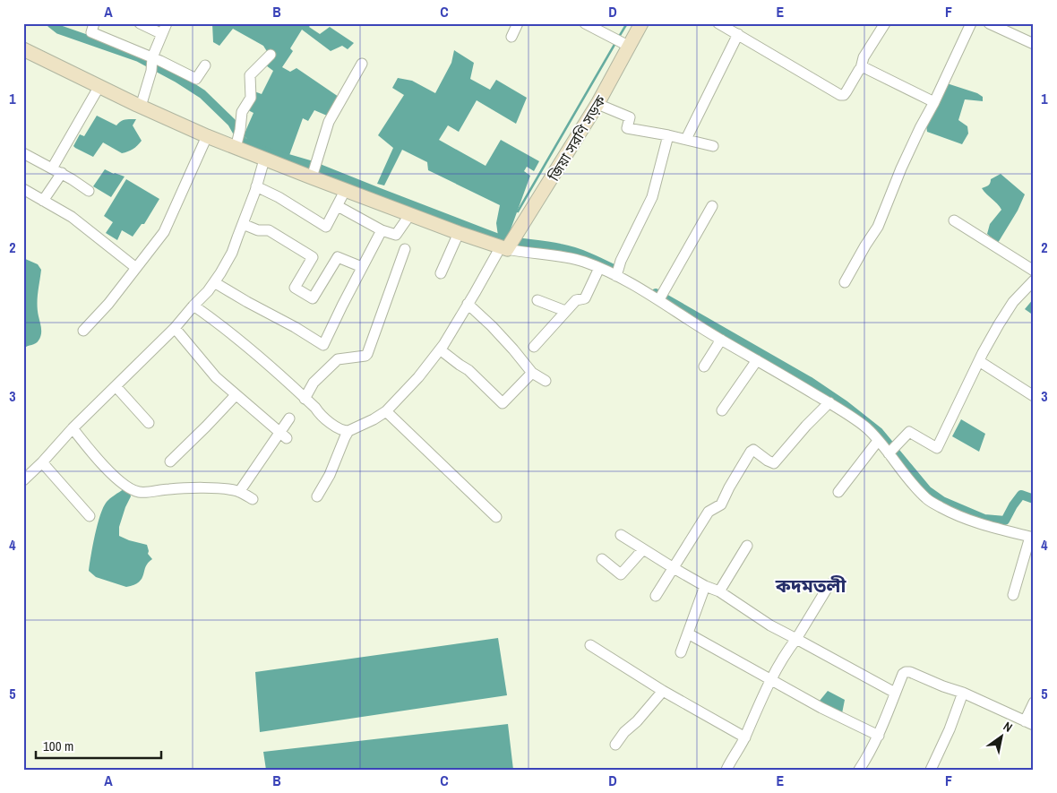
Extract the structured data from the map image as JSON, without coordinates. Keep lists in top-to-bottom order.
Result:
{
  "streets": {
    "main road": ["জিয়া সরণি সড়ক"]
  },
  "districts": ["কদমতলী"],
  "scale_bar": "100 m",
  "north": "top right",
  "grid": {
    "columns": [
      "A",
      "B",
      "C",
      "D",
      "E",
      "F"
    ],
    "rows": [
      "1",
      "2",
      "3",
      "4",
      "5"
    ]
  }
}
